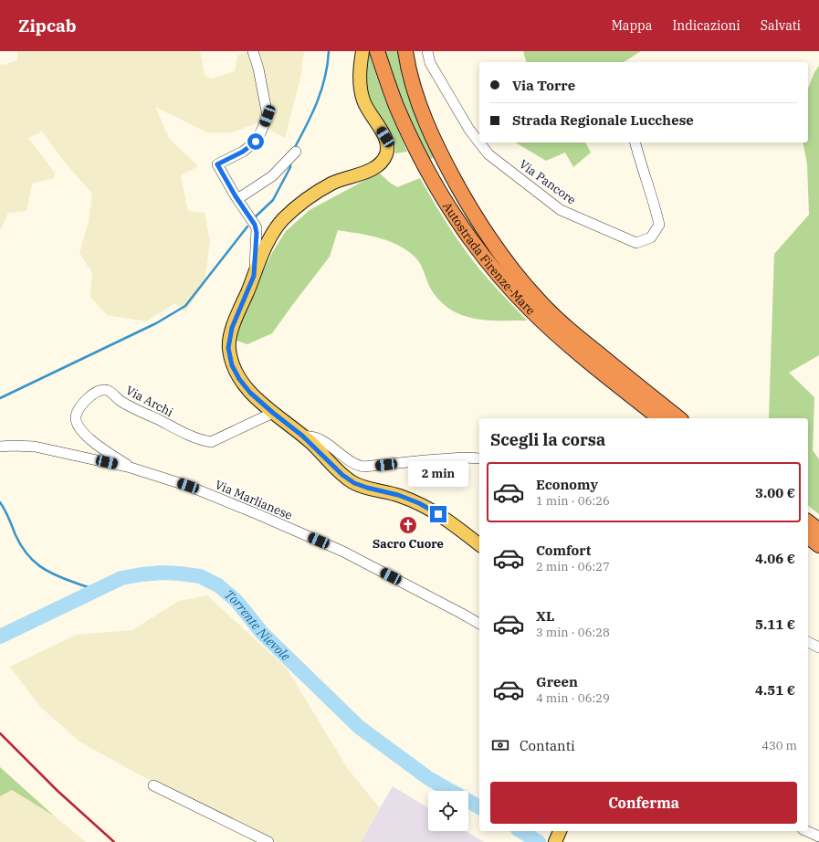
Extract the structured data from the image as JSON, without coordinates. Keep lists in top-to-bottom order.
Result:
{
  "streets": {
    "highway": ["Autostrada Firenze-Mare"],
    "street": ["Via Pancore", "Via Archi", "Via Marlianese"]
  },
  "crossings": [
    ["Via Archi", "Via Marlianese"]
  ],
  "water": ["Torrente Nievole"],
  "places": {
    "church": ["Sacro Cuore"]
  },
  "page": {
    "header": "Zipcab",
    "nav": ["Mappa", "Indicazioni", "Salvati"],
    "banner": ["Via Torre", "Strada Regionale Lucchese"],
    "heading": "Scegli la corsa",
    "bubble": "2 min",
    "list": [
      {
        "name": "Economy",
        "note": "1 min · 06:26",
        "value": "3.00 €"
      },
      {
        "name": "Comfort",
        "note": "2 min · 06:27",
        "value": "4.06 €"
      },
      {
        "name": "XL",
        "note": "3 min · 06:28",
        "value": "5.11 €"
      },
      {
        "name": "Green",
        "note": "4 min · 06:29",
        "value": "4.51 €"
      }
    ],
    "pay": ["Contanti", "430 m"],
    "buttons": "Conferma"
  }
}
